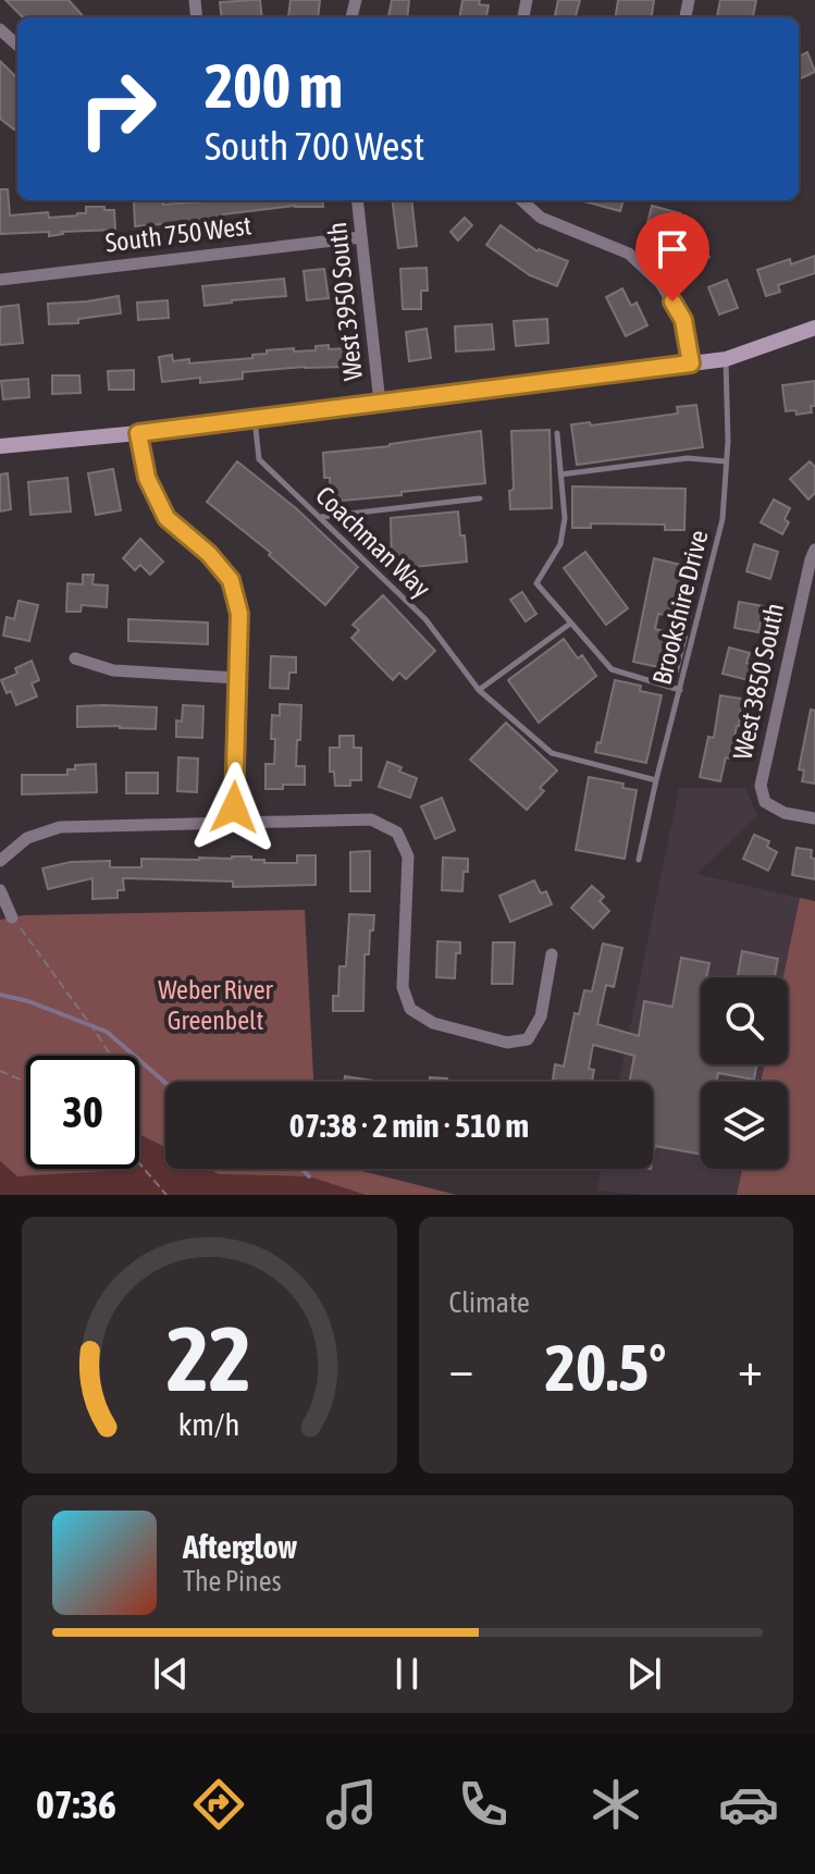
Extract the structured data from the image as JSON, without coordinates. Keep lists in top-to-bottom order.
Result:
{
  "streets": {
    "street": ["South 750 West", "West 3950 South", "West 3850 South"],
    "lane": ["Coachman Way", "Brookshire Drive"]
  },
  "crossings": [
    ["South 750 West", "West 3950 South"],
    ["Coachman Way", "Brookshire Drive"]
  ],
  "parks": ["Weber River Greenbelt"],
  "page": {
    "turn": ["200 m", "South 700 West"],
    "limit": "30",
    "trip": "07:38 · 2 min · 510 m",
    "tile": "Climate",
    "heat": ["−", "20.5°", "+"],
    "song": ["Afterglow", "The Pines"],
    "tabs": "07:36",
    "gauge": ["22", "km/h"]
  }
}
